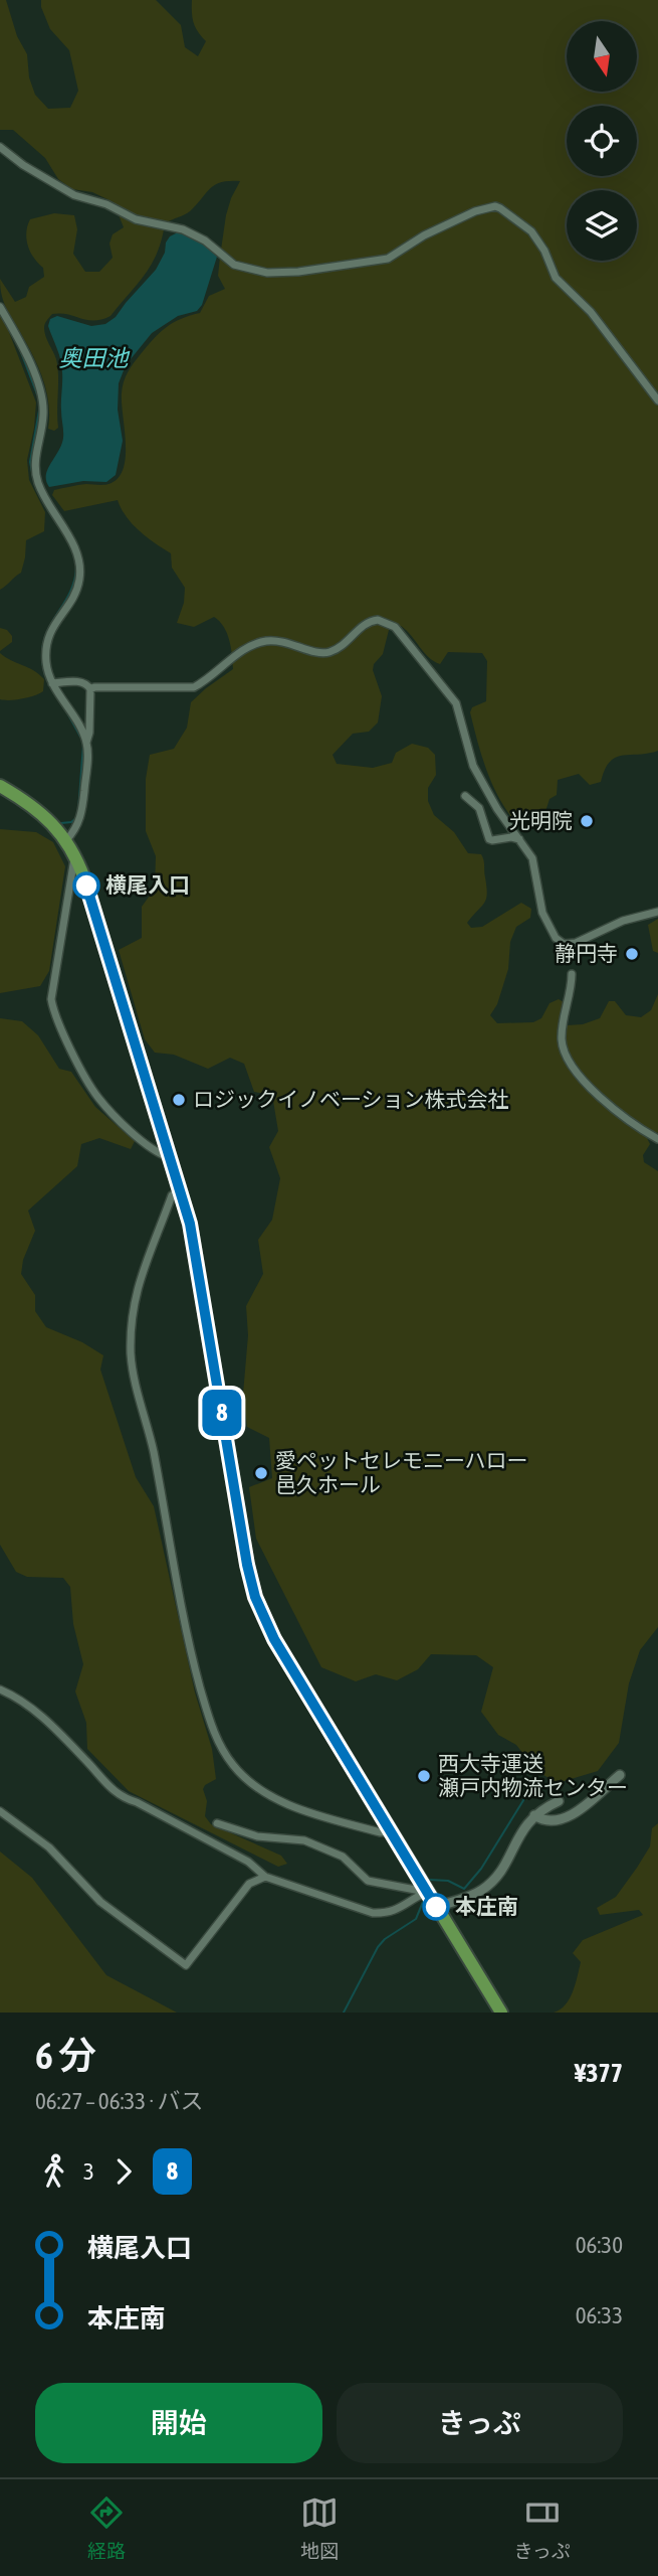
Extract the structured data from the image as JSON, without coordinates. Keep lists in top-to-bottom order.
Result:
{
  "water": ["奥田池"],
  "places": [
    "光明院",
    "横尾入口",
    "静円寺",
    "ロジックイノベーション株式会社",
    "愛ペットセレモニーハロー 邑久ホール",
    "西大寺運送 瀬戸内物流センター",
    "本庄南"
  ],
  "lines": ["bus line 8"],
  "north": "bottom",
  "page": {
    "on_map": "8",
    "heading": ["6 分", "06:27 – 06:33 · バス", "¥377"],
    "legs": ["3", "8"],
    "list": [
      {
        "name": "横尾入口",
        "value": "06:30"
      },
      {
        "name": "本庄南",
        "value": "06:33"
      }
    ],
    "buttons": ["開始", "きっぷ"],
    "tabs": ["経路", "地図", "きっぷ"]
  }
}
